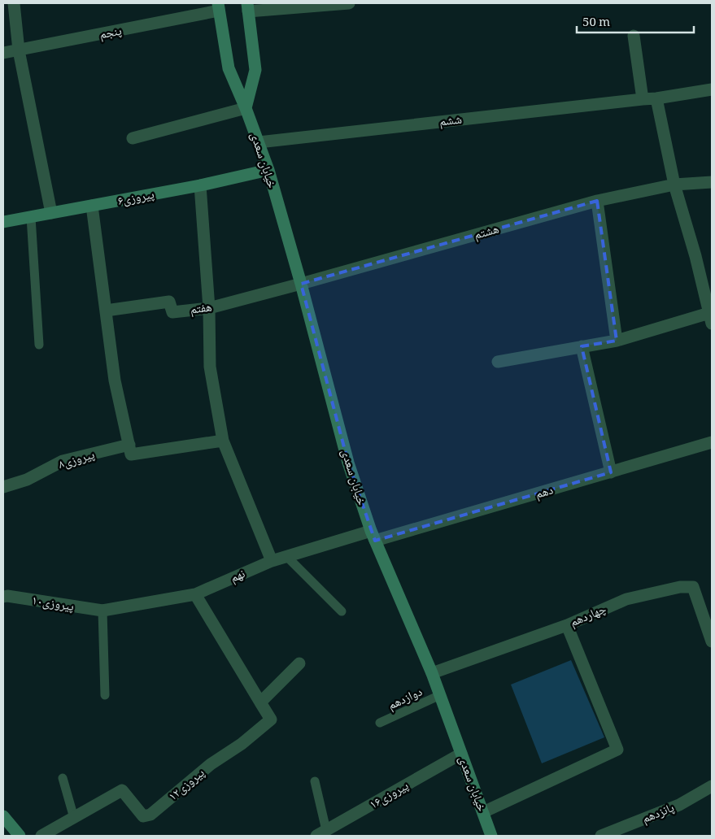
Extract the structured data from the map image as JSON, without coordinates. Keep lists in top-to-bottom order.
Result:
{
  "streets": {
    "street": [
      "پنجم",
      "ششم",
      "خیابان سعدی",
      "پیروزی۶",
      "هشتم",
      "هفتم",
      "پیروزی۸",
      "دهم",
      "نهم",
      "پیروزی۱۰",
      "چهاردهم",
      "پیروزی۱۲",
      "پیروزی۱۶",
      "پانزدهم"
    ],
    "lane": ["دوازدهم"]
  },
  "crossings": [
    ["پنجم", "خیابان سعدی"],
    ["ششم", "خیابان سعدی"],
    ["خیابان سعدی", "پیروزی۶"],
    ["خیابان سعدی", "هشتم"],
    ["خیابان سعدی", "هفتم"],
    ["خیابان سعدی", "دهم"],
    ["خیابان سعدی", "نهم"],
    ["خیابان سعدی", "چهاردهم"],
    ["خیابان سعدی", "دوازدهم"],
    ["خیابان سعدی", "پیروزی۱۶"],
    ["هشتم", "هفتم"],
    ["دهم", "نهم"],
    ["نهم", "پیروزی۱۰"]
  ],
  "scale_bar": "50 m"
}
